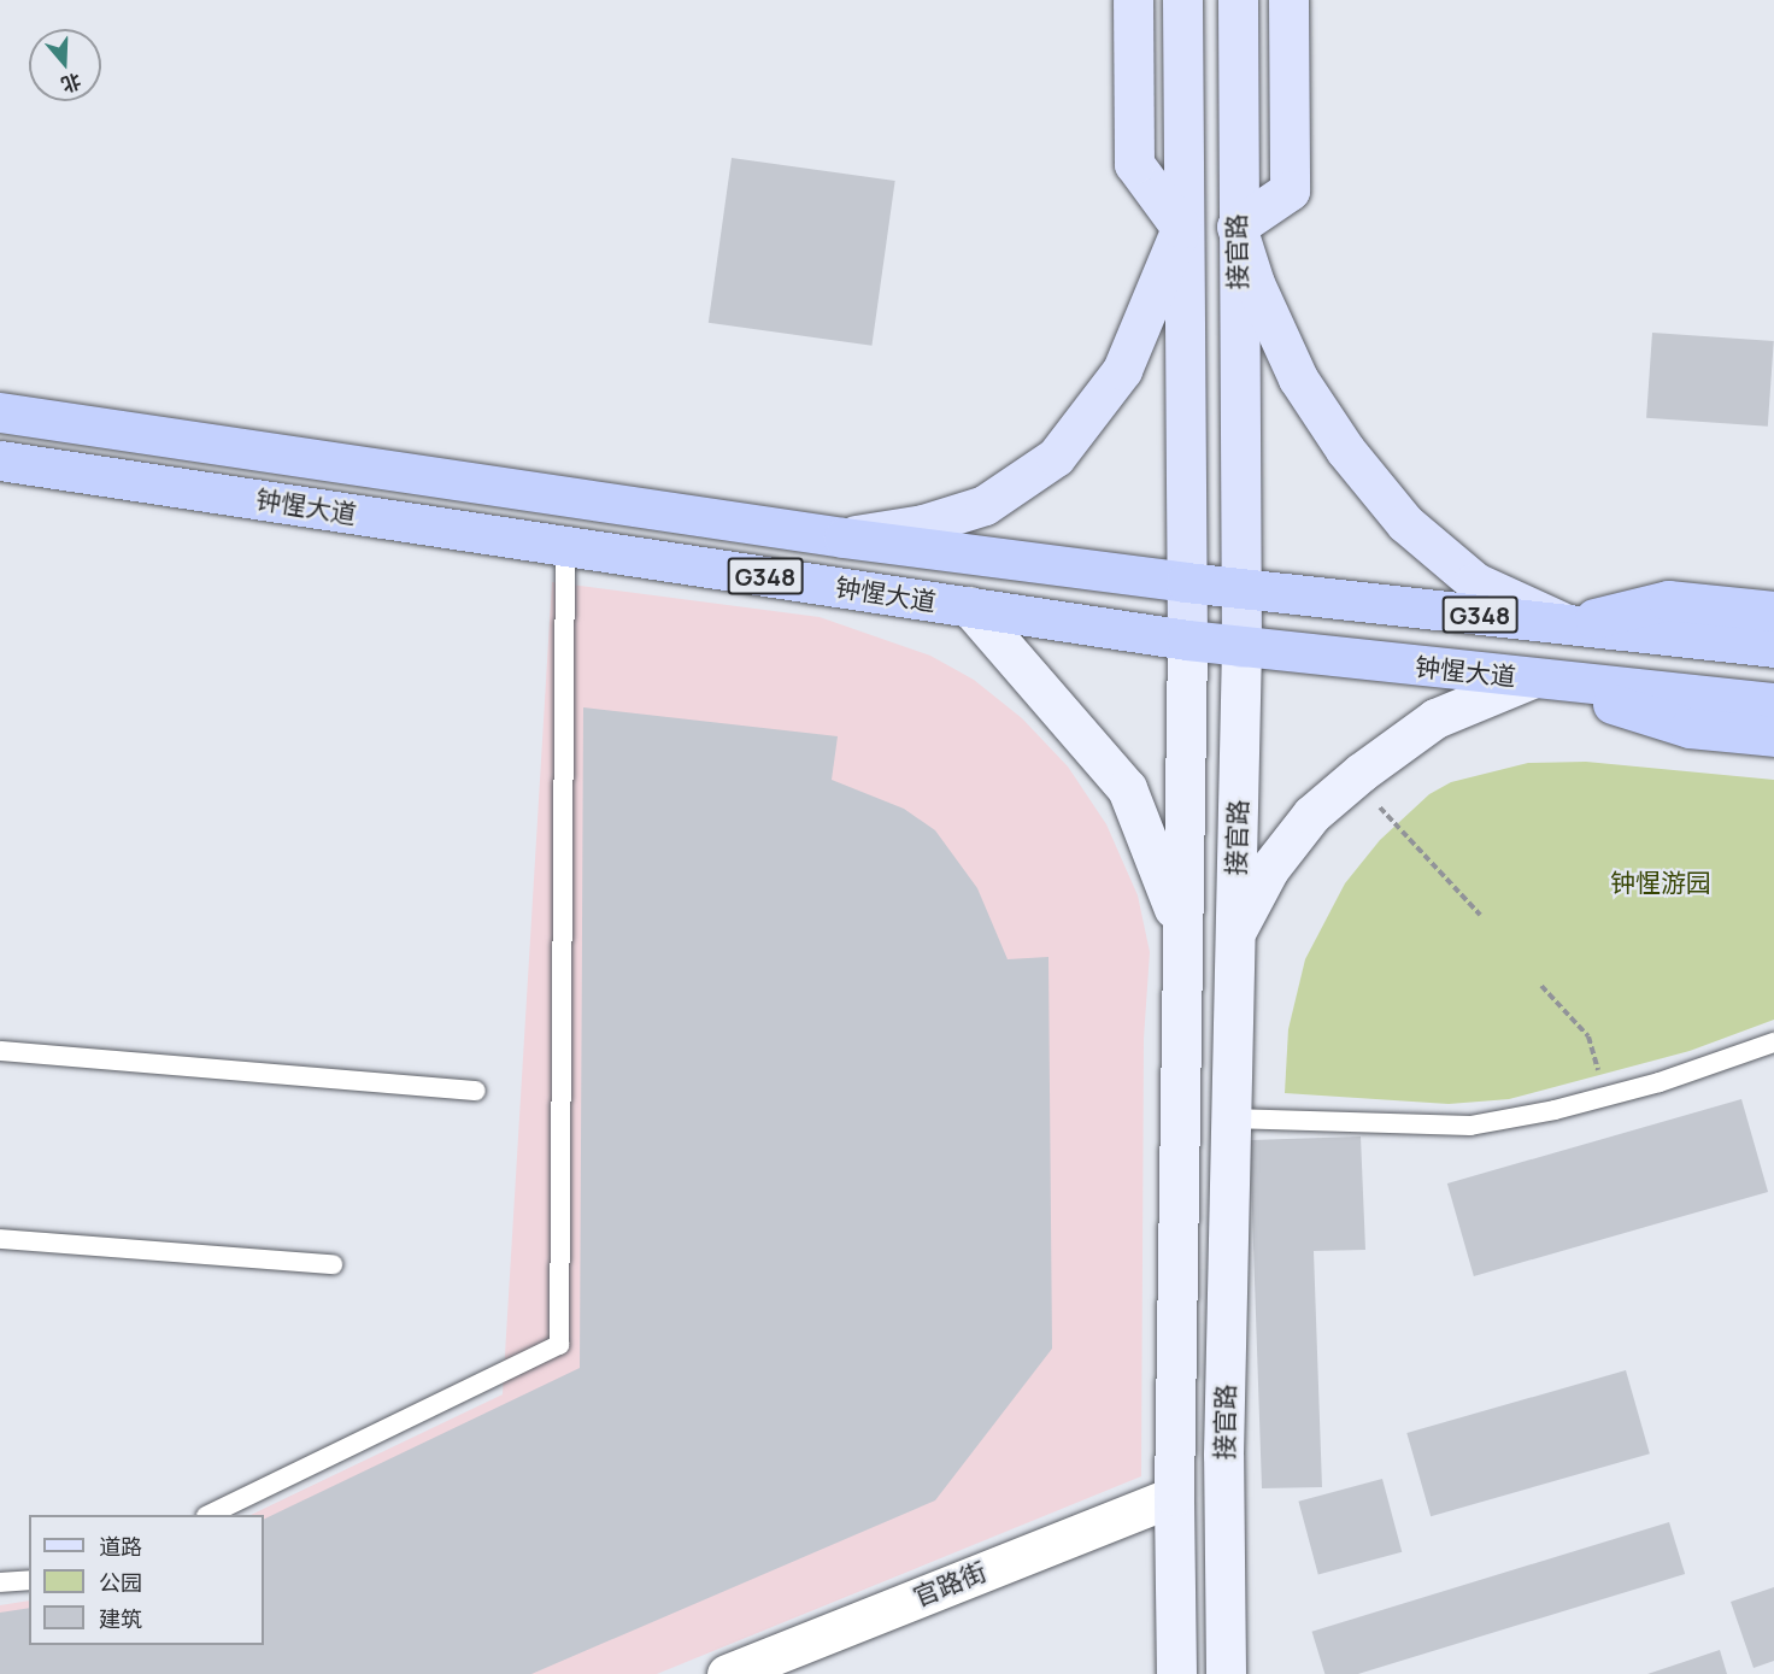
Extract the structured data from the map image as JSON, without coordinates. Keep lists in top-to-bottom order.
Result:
{
  "streets": {
    "highway": ["钟惺大道", "G348"],
    "main road": ["接官路"],
    "street": ["官路街"]
  },
  "crossings": [
    ["接官路", "钟惺大道"],
    ["接官路", "官路街"]
  ],
  "parks": ["钟惺游园"],
  "legend": ["道路", "公园", "建筑"],
  "north": "bottom"
}
